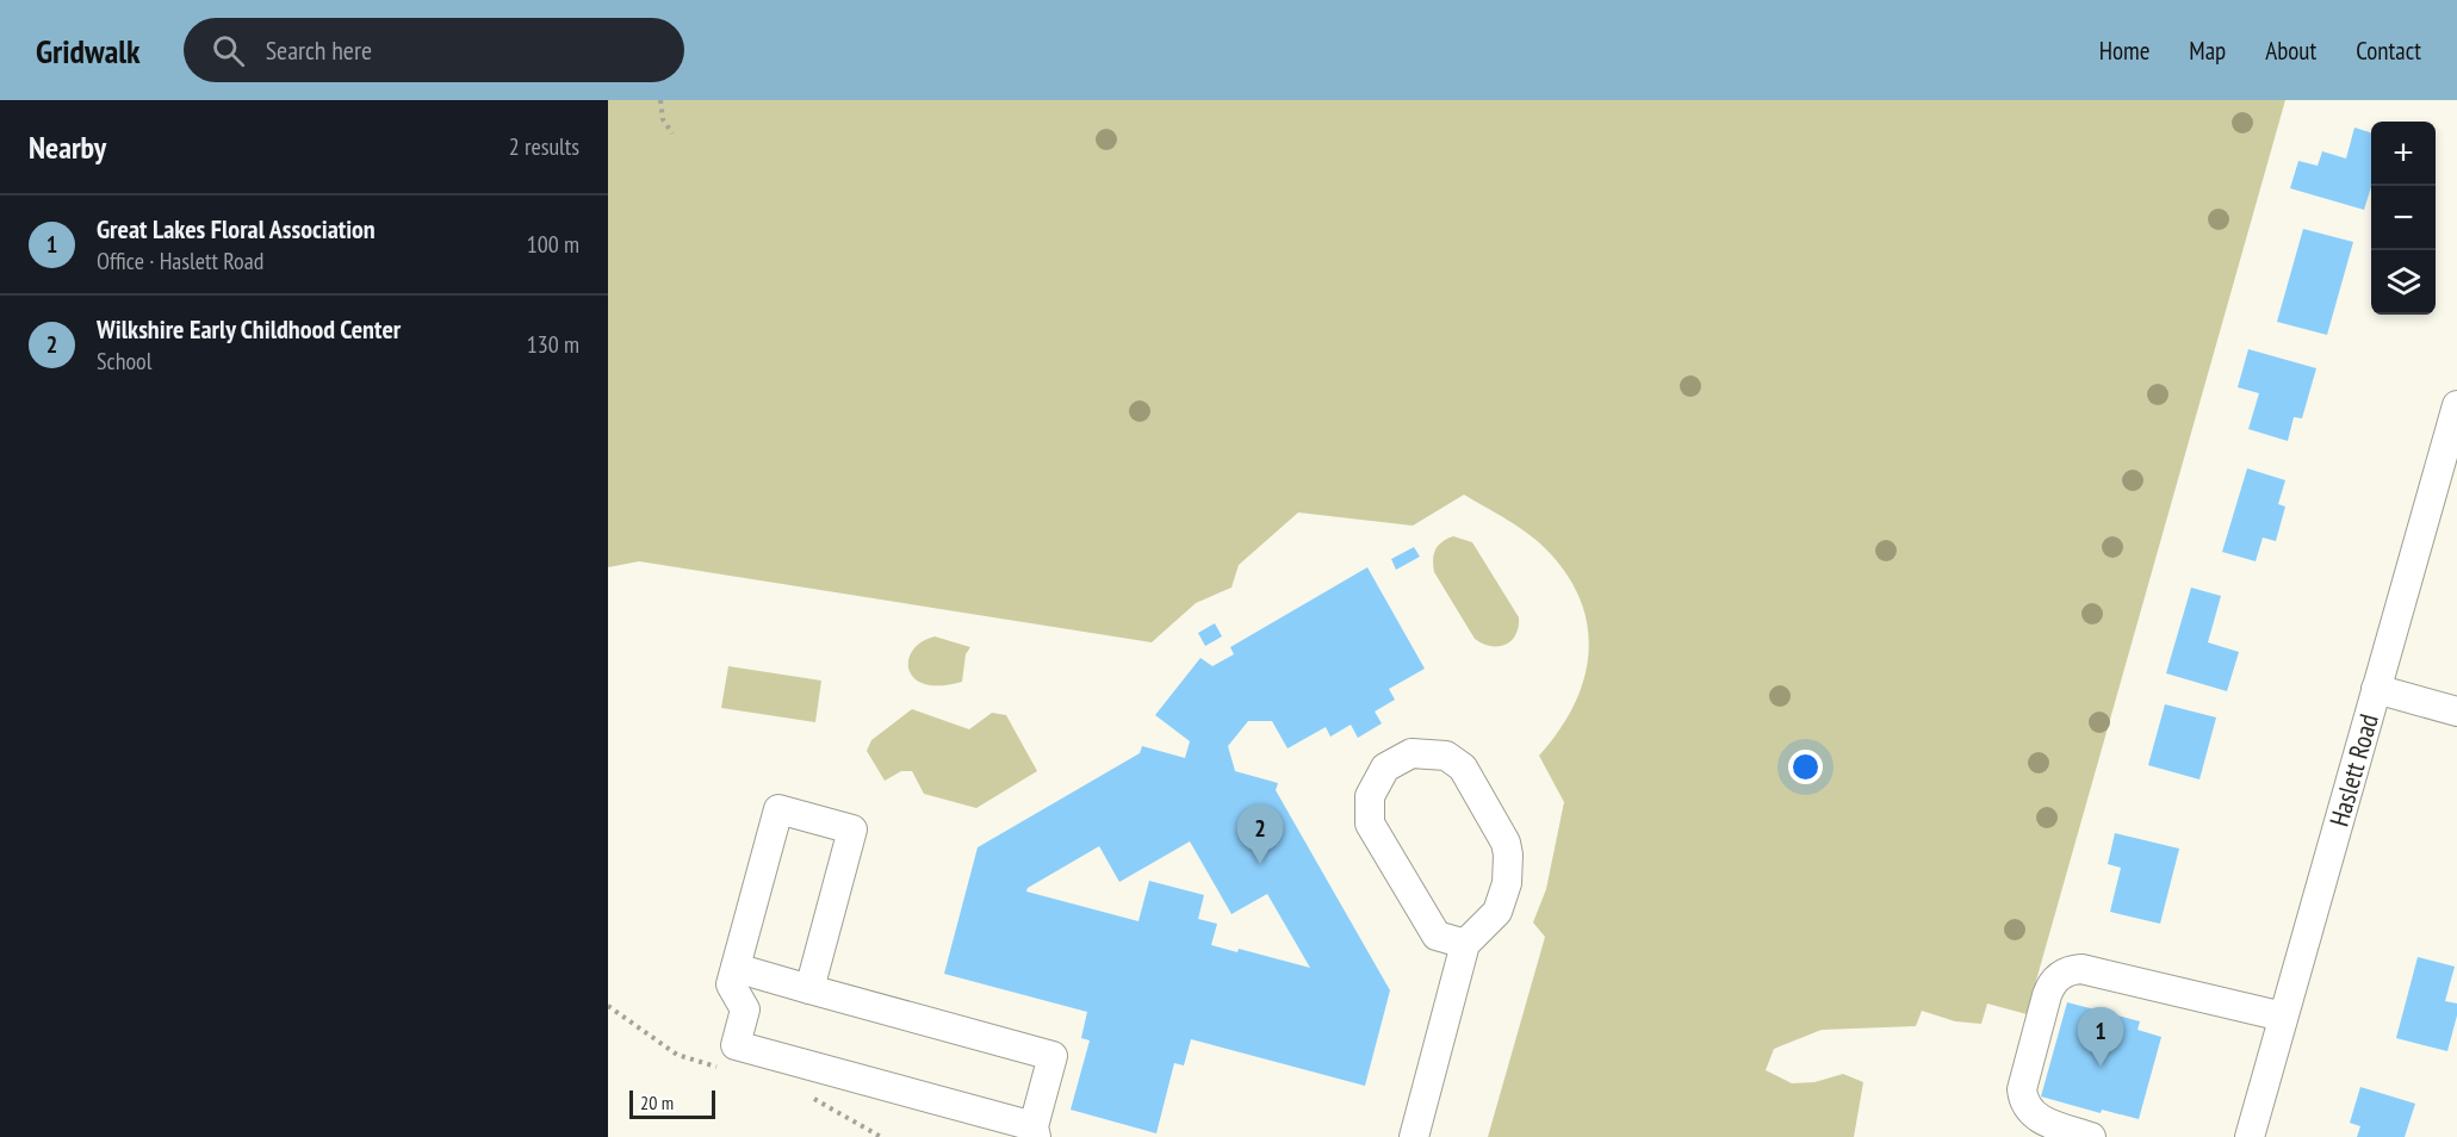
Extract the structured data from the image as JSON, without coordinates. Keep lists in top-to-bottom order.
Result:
{
  "streets": {
    "street": ["Haslett Road"]
  },
  "scale_bar": "20 m",
  "page": {
    "header": "Gridwalk",
    "search": "Search here",
    "nav": [
      "Home",
      "Map",
      "About",
      "Contact"
    ],
    "heading": ["Nearby", "2 results"],
    "map_buttons": ["+", "−"],
    "list": [
      {
        "mark": "1",
        "name": "Great Lakes Floral Association",
        "note": "Office · Haslett Road",
        "value": "100 m"
      },
      {
        "mark": "2",
        "name": "Wilkshire Early Childhood Center",
        "note": "School",
        "value": "130 m"
      }
    ],
    "pins": ["2", "1"],
    "scale": "20 m"
  }
}
